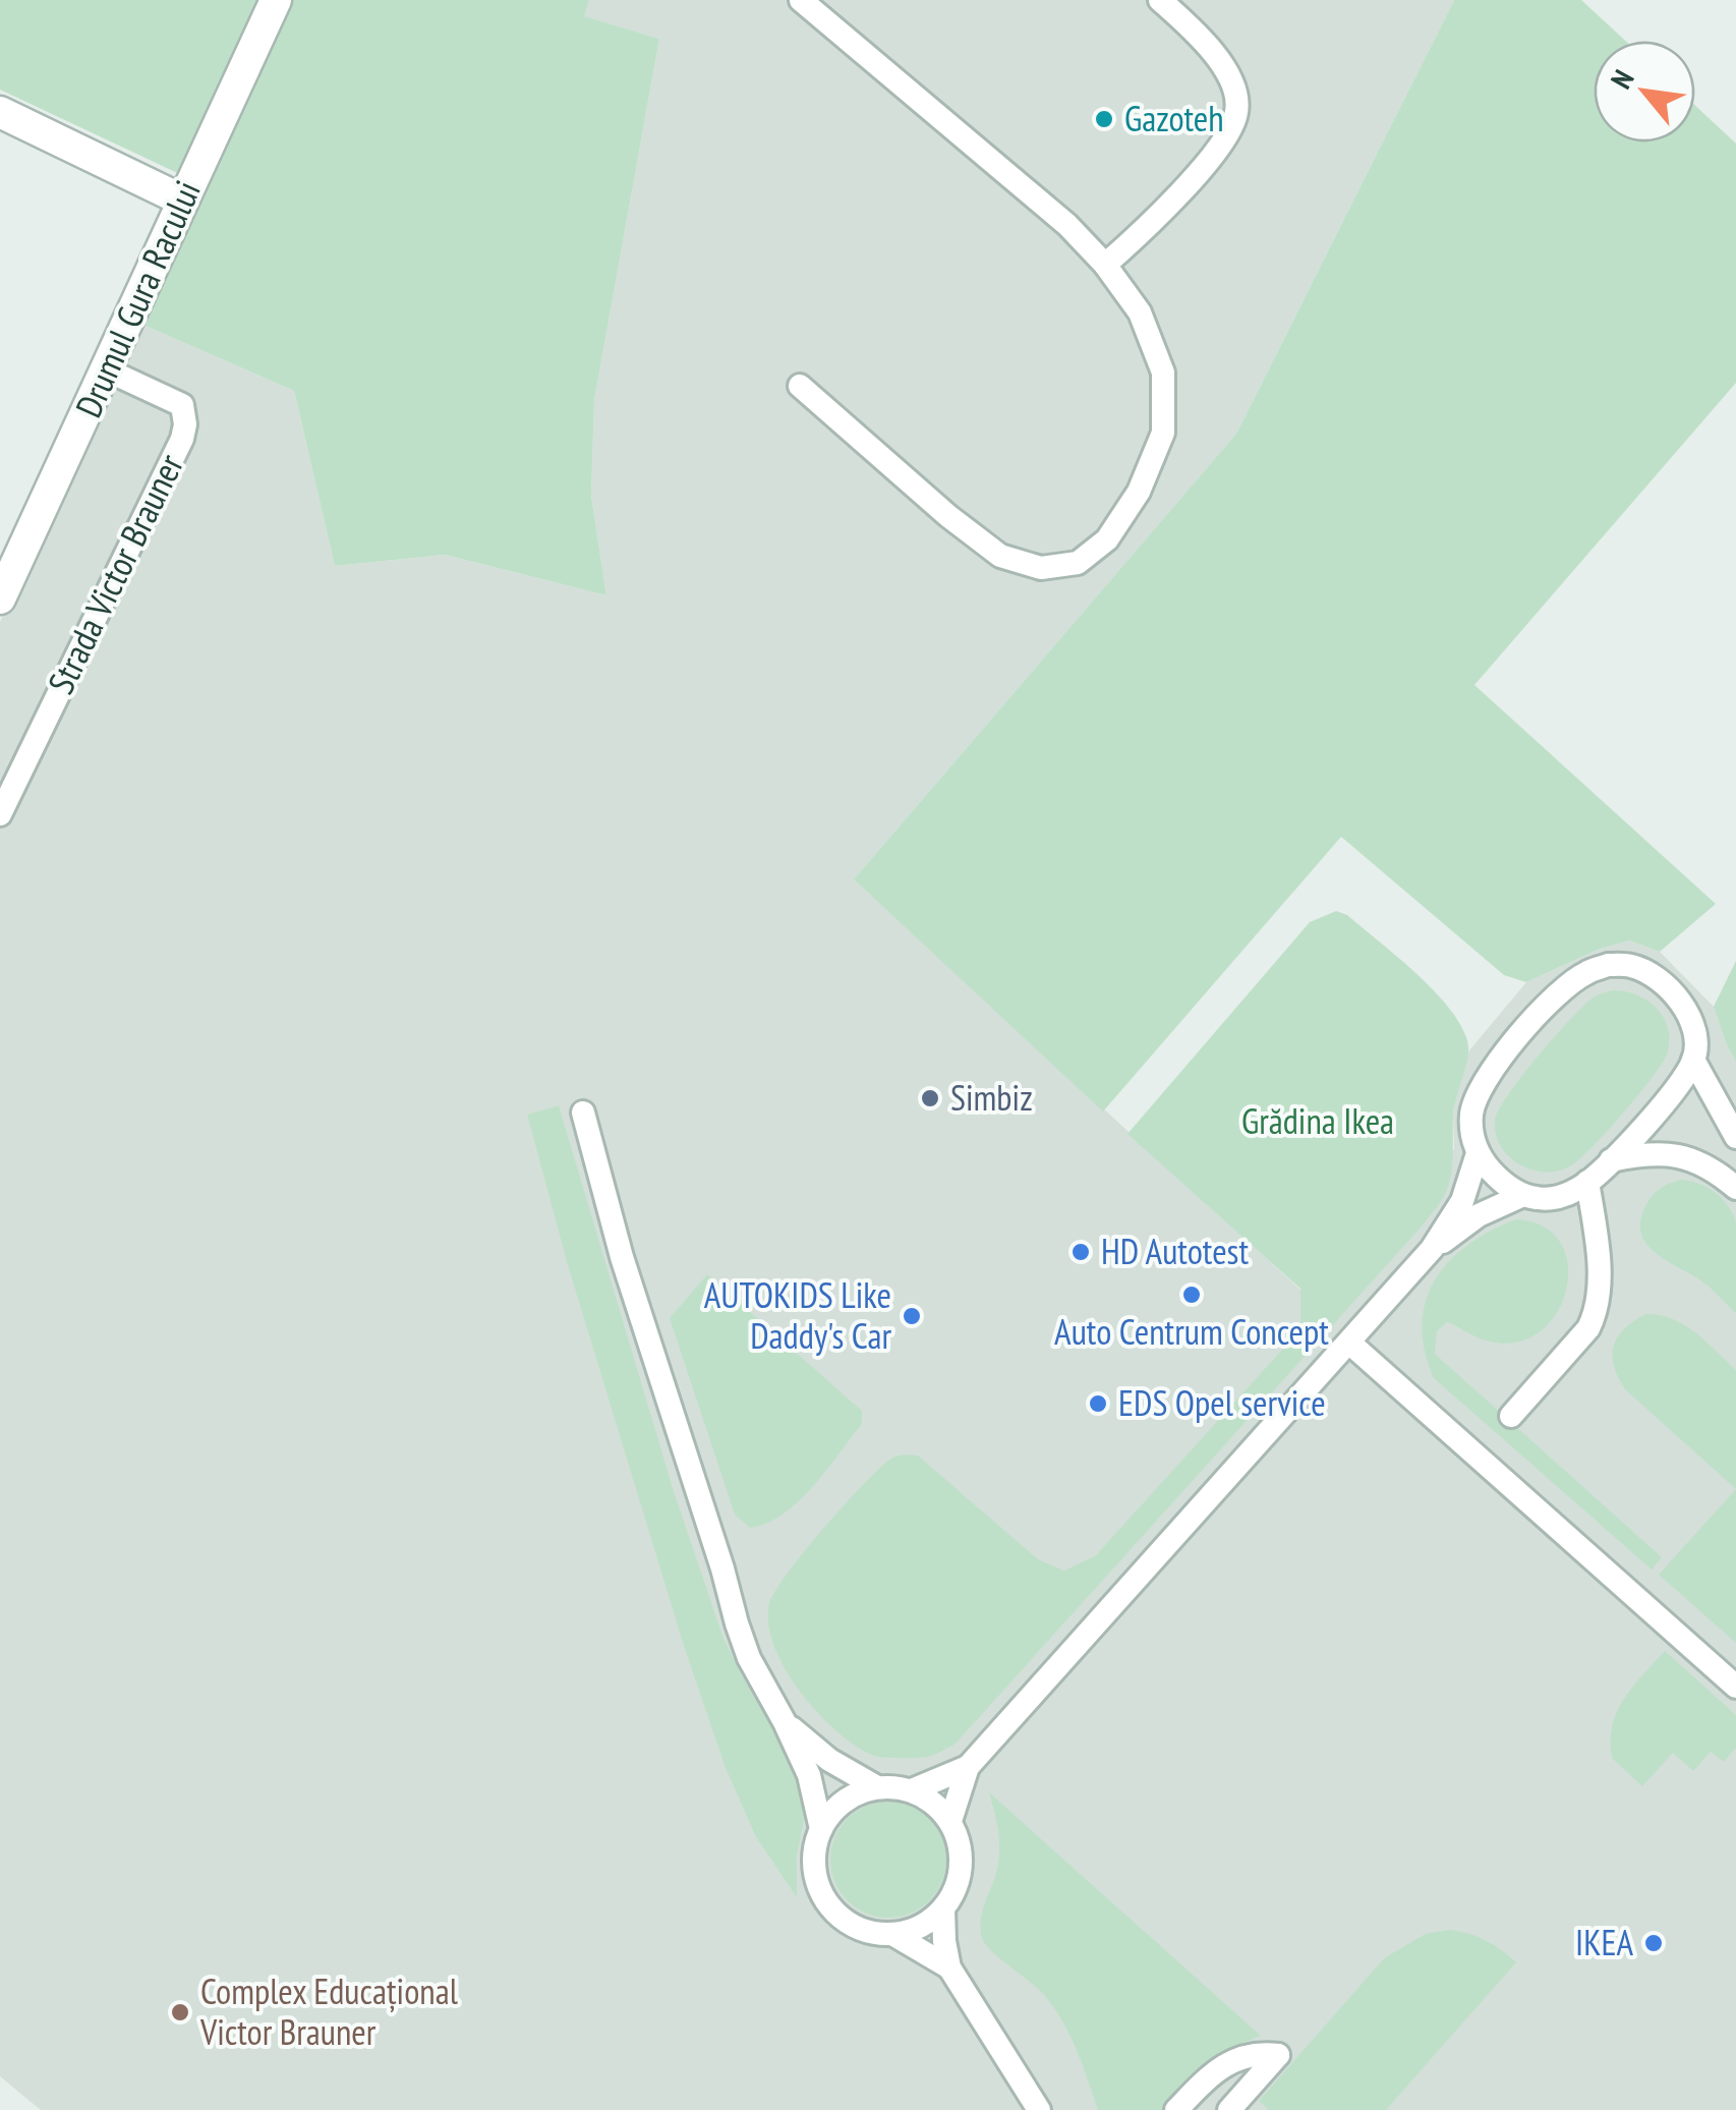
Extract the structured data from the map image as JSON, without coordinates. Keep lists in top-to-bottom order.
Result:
{
  "streets": {
    "street": ["Drumul Gura Racului"],
    "lane": ["Strada Victor Brauner"]
  },
  "crossings": [
    ["Drumul Gura Racului", "Strada Victor Brauner"]
  ],
  "parks": ["Grădina Ikea"],
  "places": [
    "Gazoteh",
    "Simbiz",
    "HD Autotest",
    "Auto Centrum Concept",
    "AUTOKIDS Like Daddy's Car",
    "EDS Opel service",
    "IKEA",
    "Complex Educațional Victor Brauner"
  ],
  "north": "top left"
}
